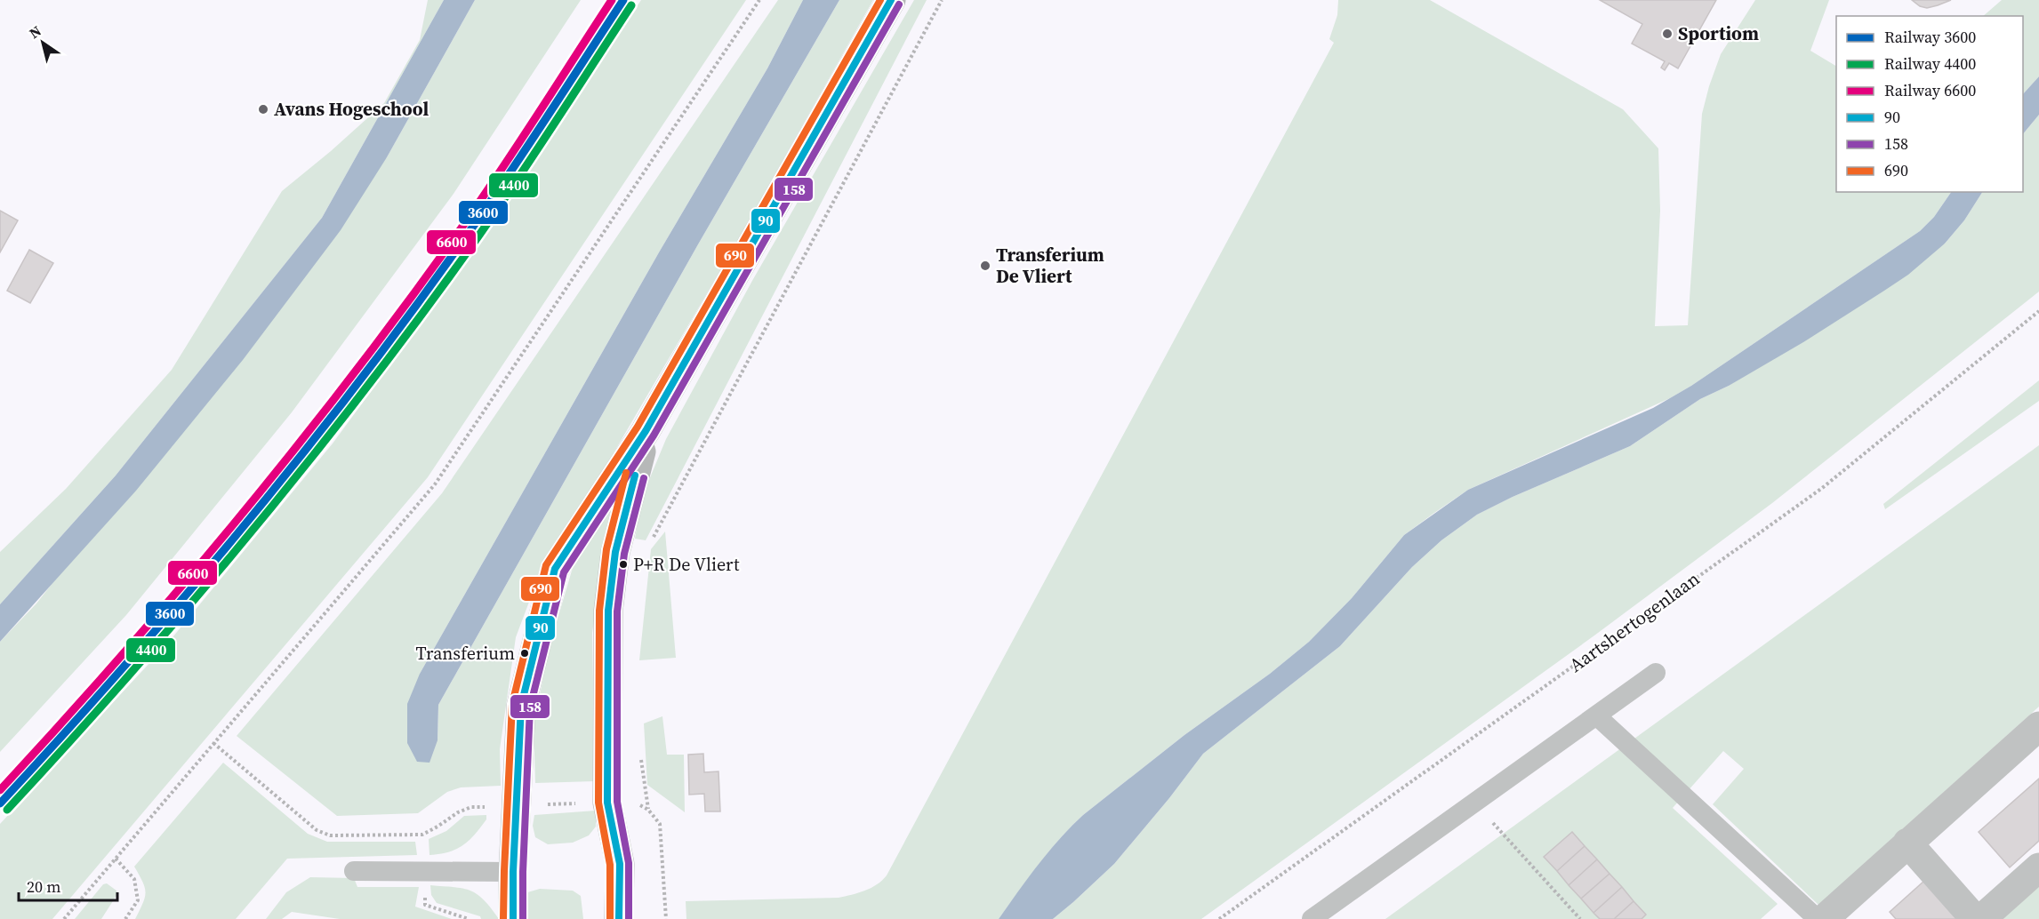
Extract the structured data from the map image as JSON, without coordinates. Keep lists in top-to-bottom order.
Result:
{
  "streets": {
    "path": ["Aartshertogenlaan"]
  },
  "places": [
    "Sportiom",
    "Avans Hogeschool",
    "Transferium De Vliert",
    "P+R De Vliert",
    "Transferium"
  ],
  "lines": [
    "rail line 3600",
    "rail line 6600",
    "transit line 90",
    "transit line 690",
    "transit line 158",
    "rail line 4400"
  ],
  "legend": [
    "Railway 3600",
    "Railway 4400",
    "Railway 6600",
    "90",
    "158",
    "690"
  ],
  "scale_bar": "20 m",
  "north": "top left"
}
